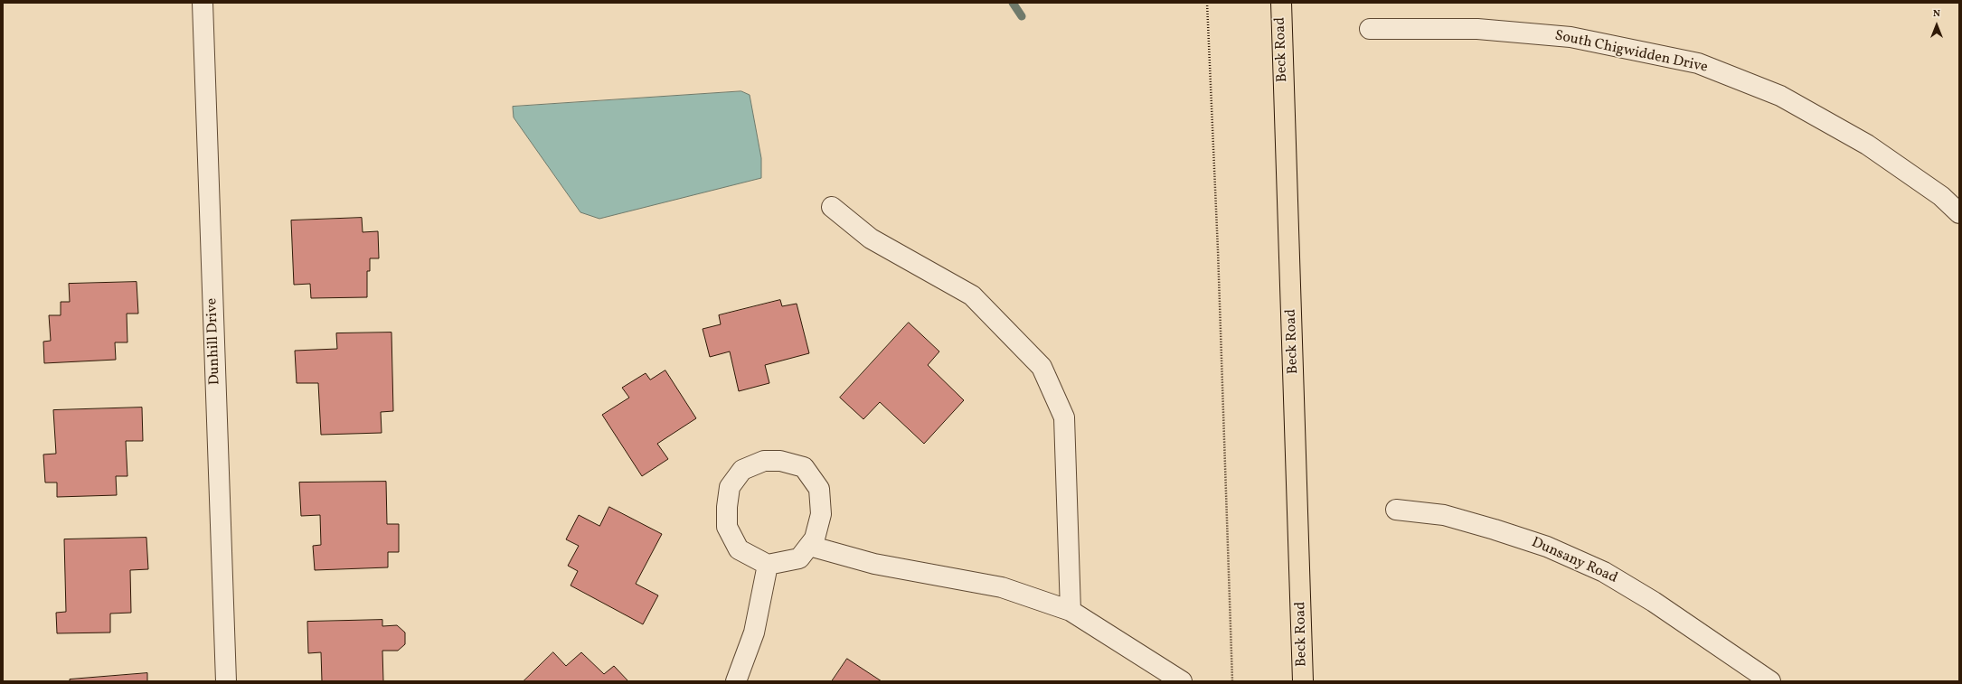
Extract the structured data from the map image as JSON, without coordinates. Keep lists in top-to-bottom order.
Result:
{
  "streets": {
    "main road": ["Beck Road"],
    "street": ["South Chigwidden Drive", "Dunhill Drive", "Dunsany Road"]
  },
  "north": "top"
}
